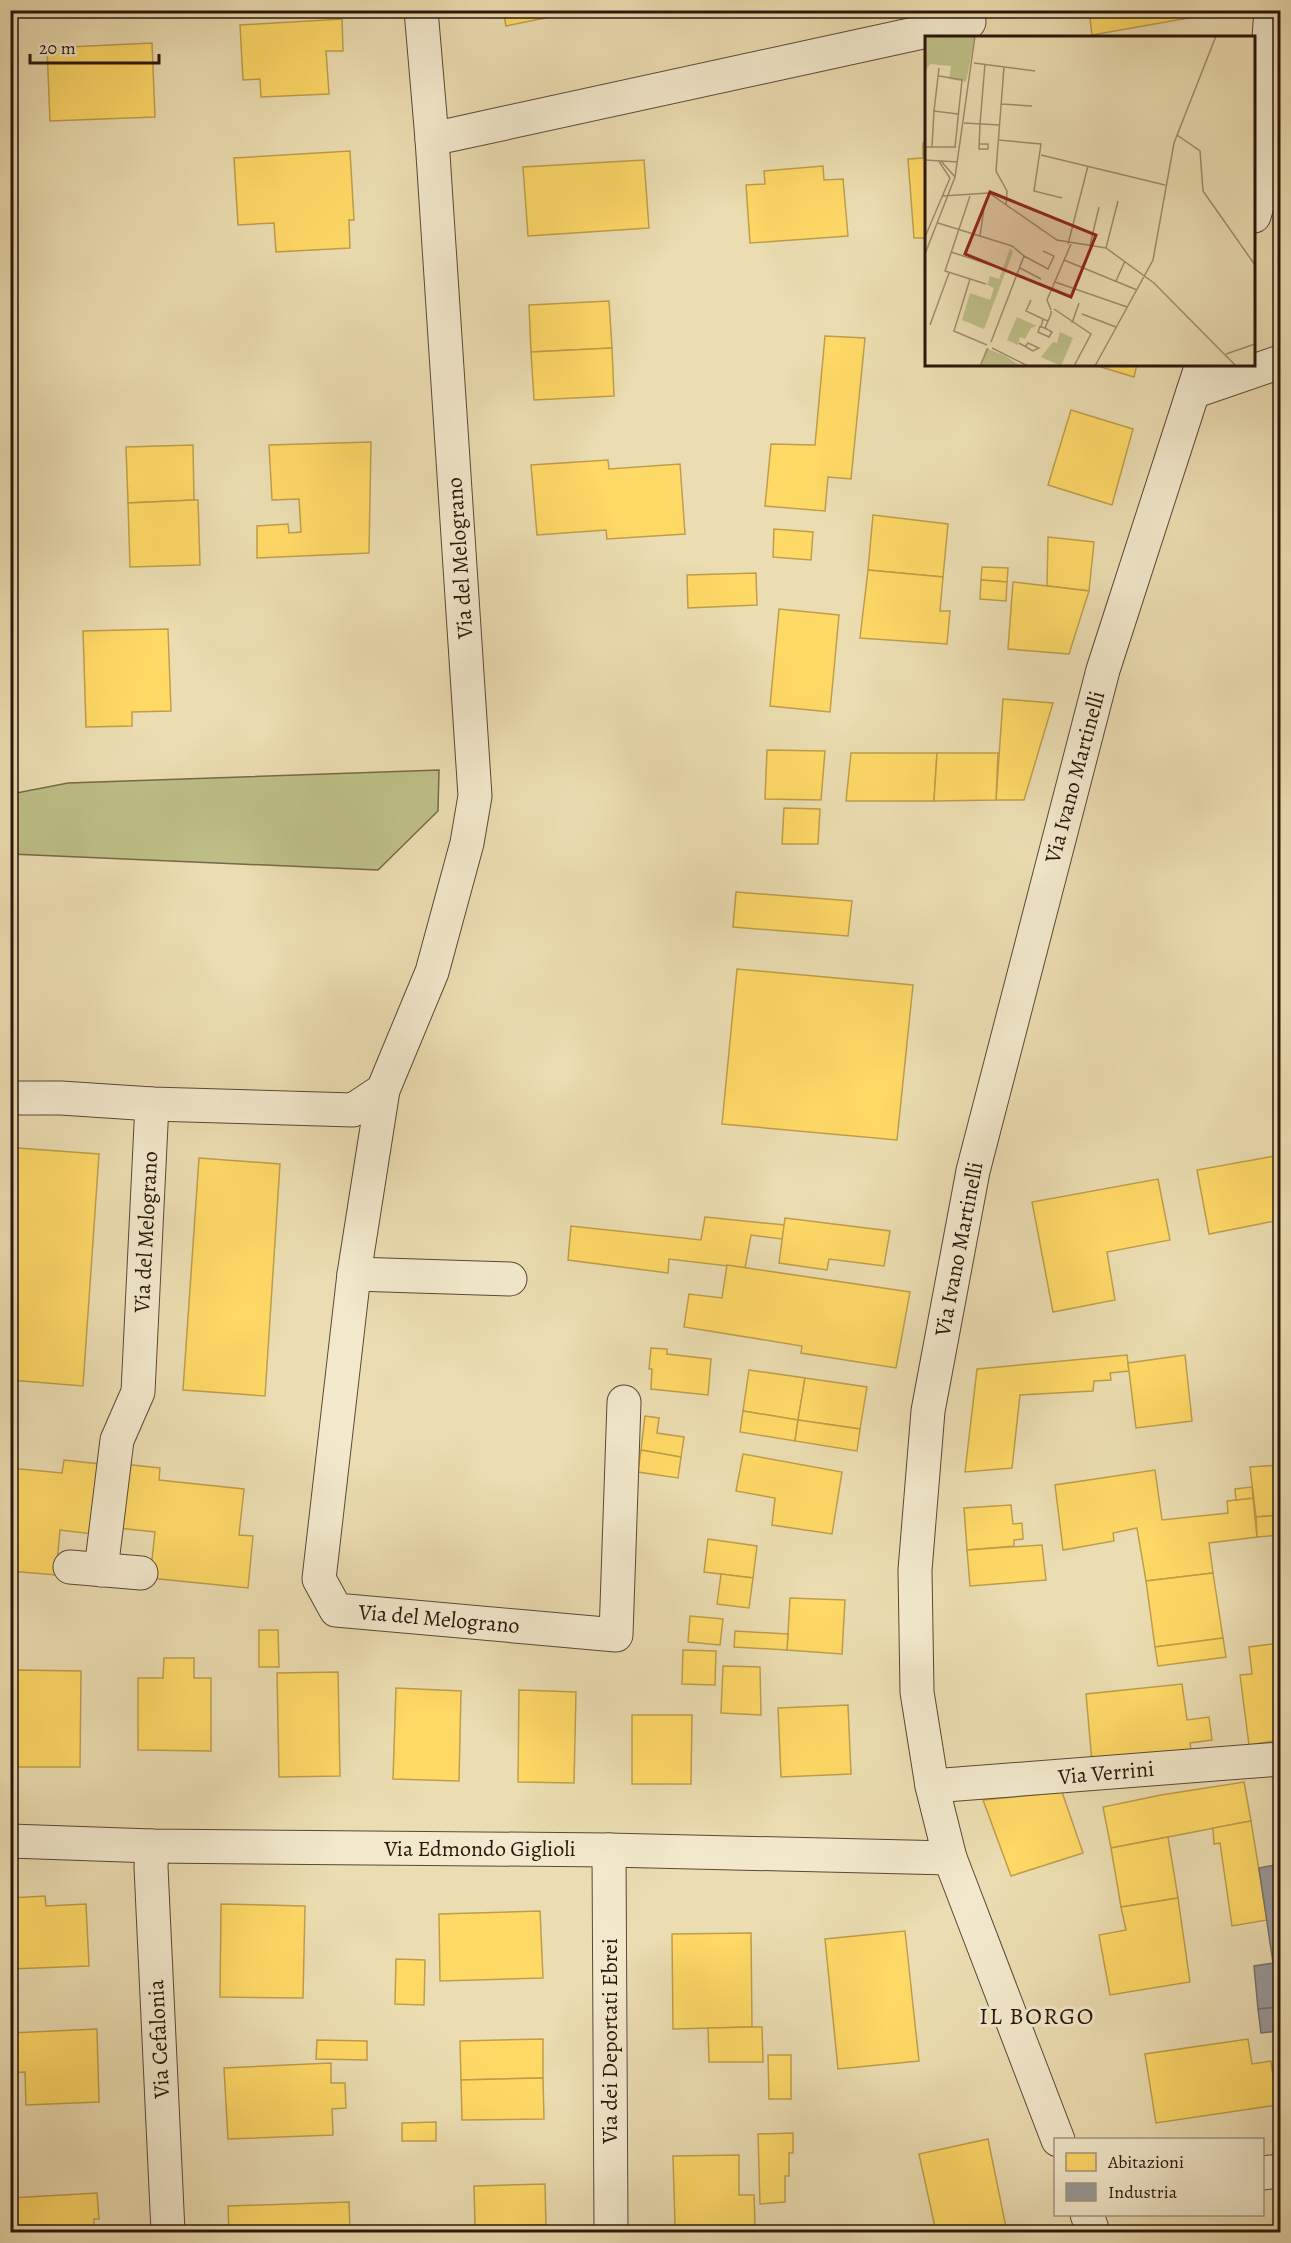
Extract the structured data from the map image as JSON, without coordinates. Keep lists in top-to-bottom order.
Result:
{
  "streets": {
    "street": [
      "Via del Melograno",
      "Via Ivano Martinelli",
      "Via Verrini",
      "Via Edmondo Giglioli",
      "Via Cefalonia",
      "Via dei Deportati Ebrei"
    ]
  },
  "crossings": [
    ["Via Ivano Martinelli", "Via Verrini"],
    ["Via Ivano Martinelli", "Via Edmondo Giglioli"],
    ["Via Edmondo Giglioli", "Via Cefalonia"],
    ["Via Edmondo Giglioli", "Via dei Deportati Ebrei"]
  ],
  "districts": ["IL BORGO"],
  "legend": ["Abitazioni", "Industria"],
  "scale_bar": "20 m"
}
